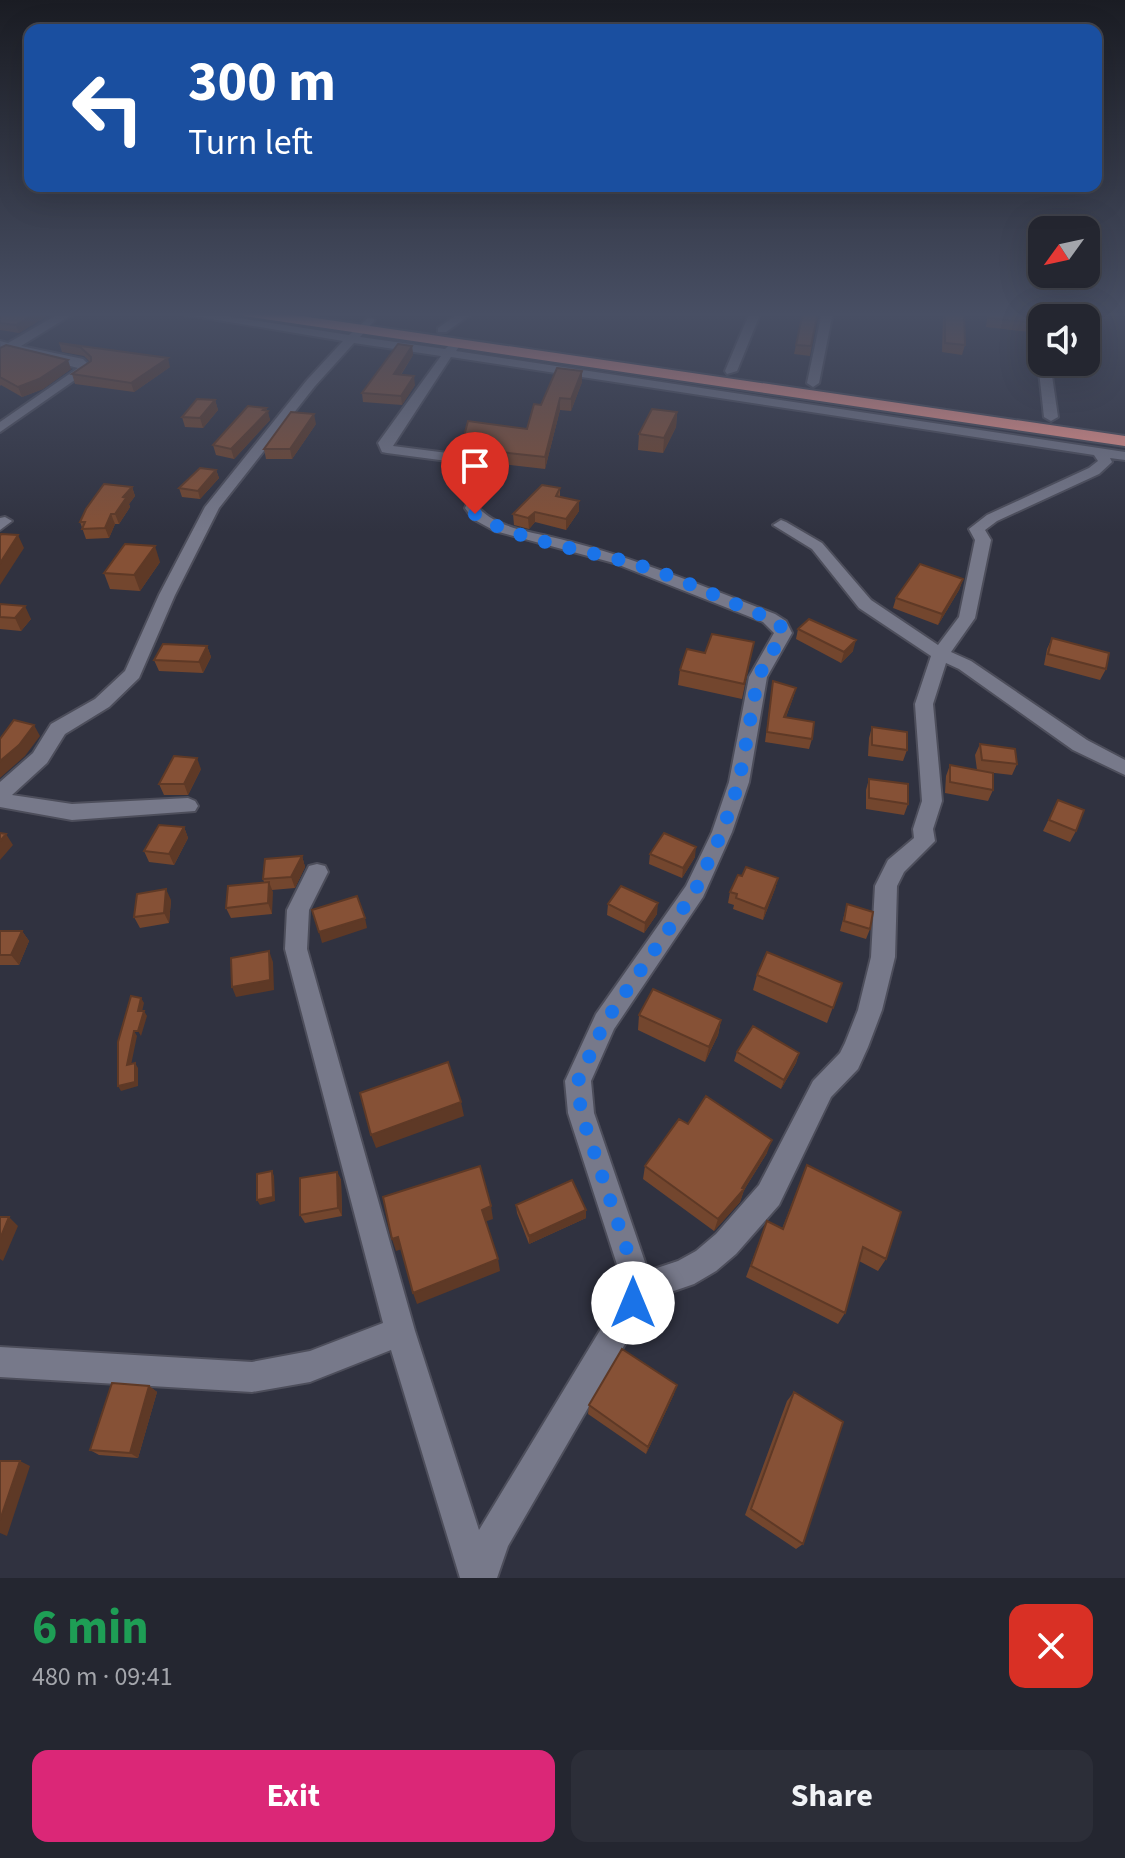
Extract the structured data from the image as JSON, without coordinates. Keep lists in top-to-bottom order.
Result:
{
  "north": "bottom left",
  "page": {
    "turn": ["300 m", "Turn left"],
    "heading": ["6 min", "480 m · 09:41"],
    "buttons": ["Exit", "Share"]
  }
}
